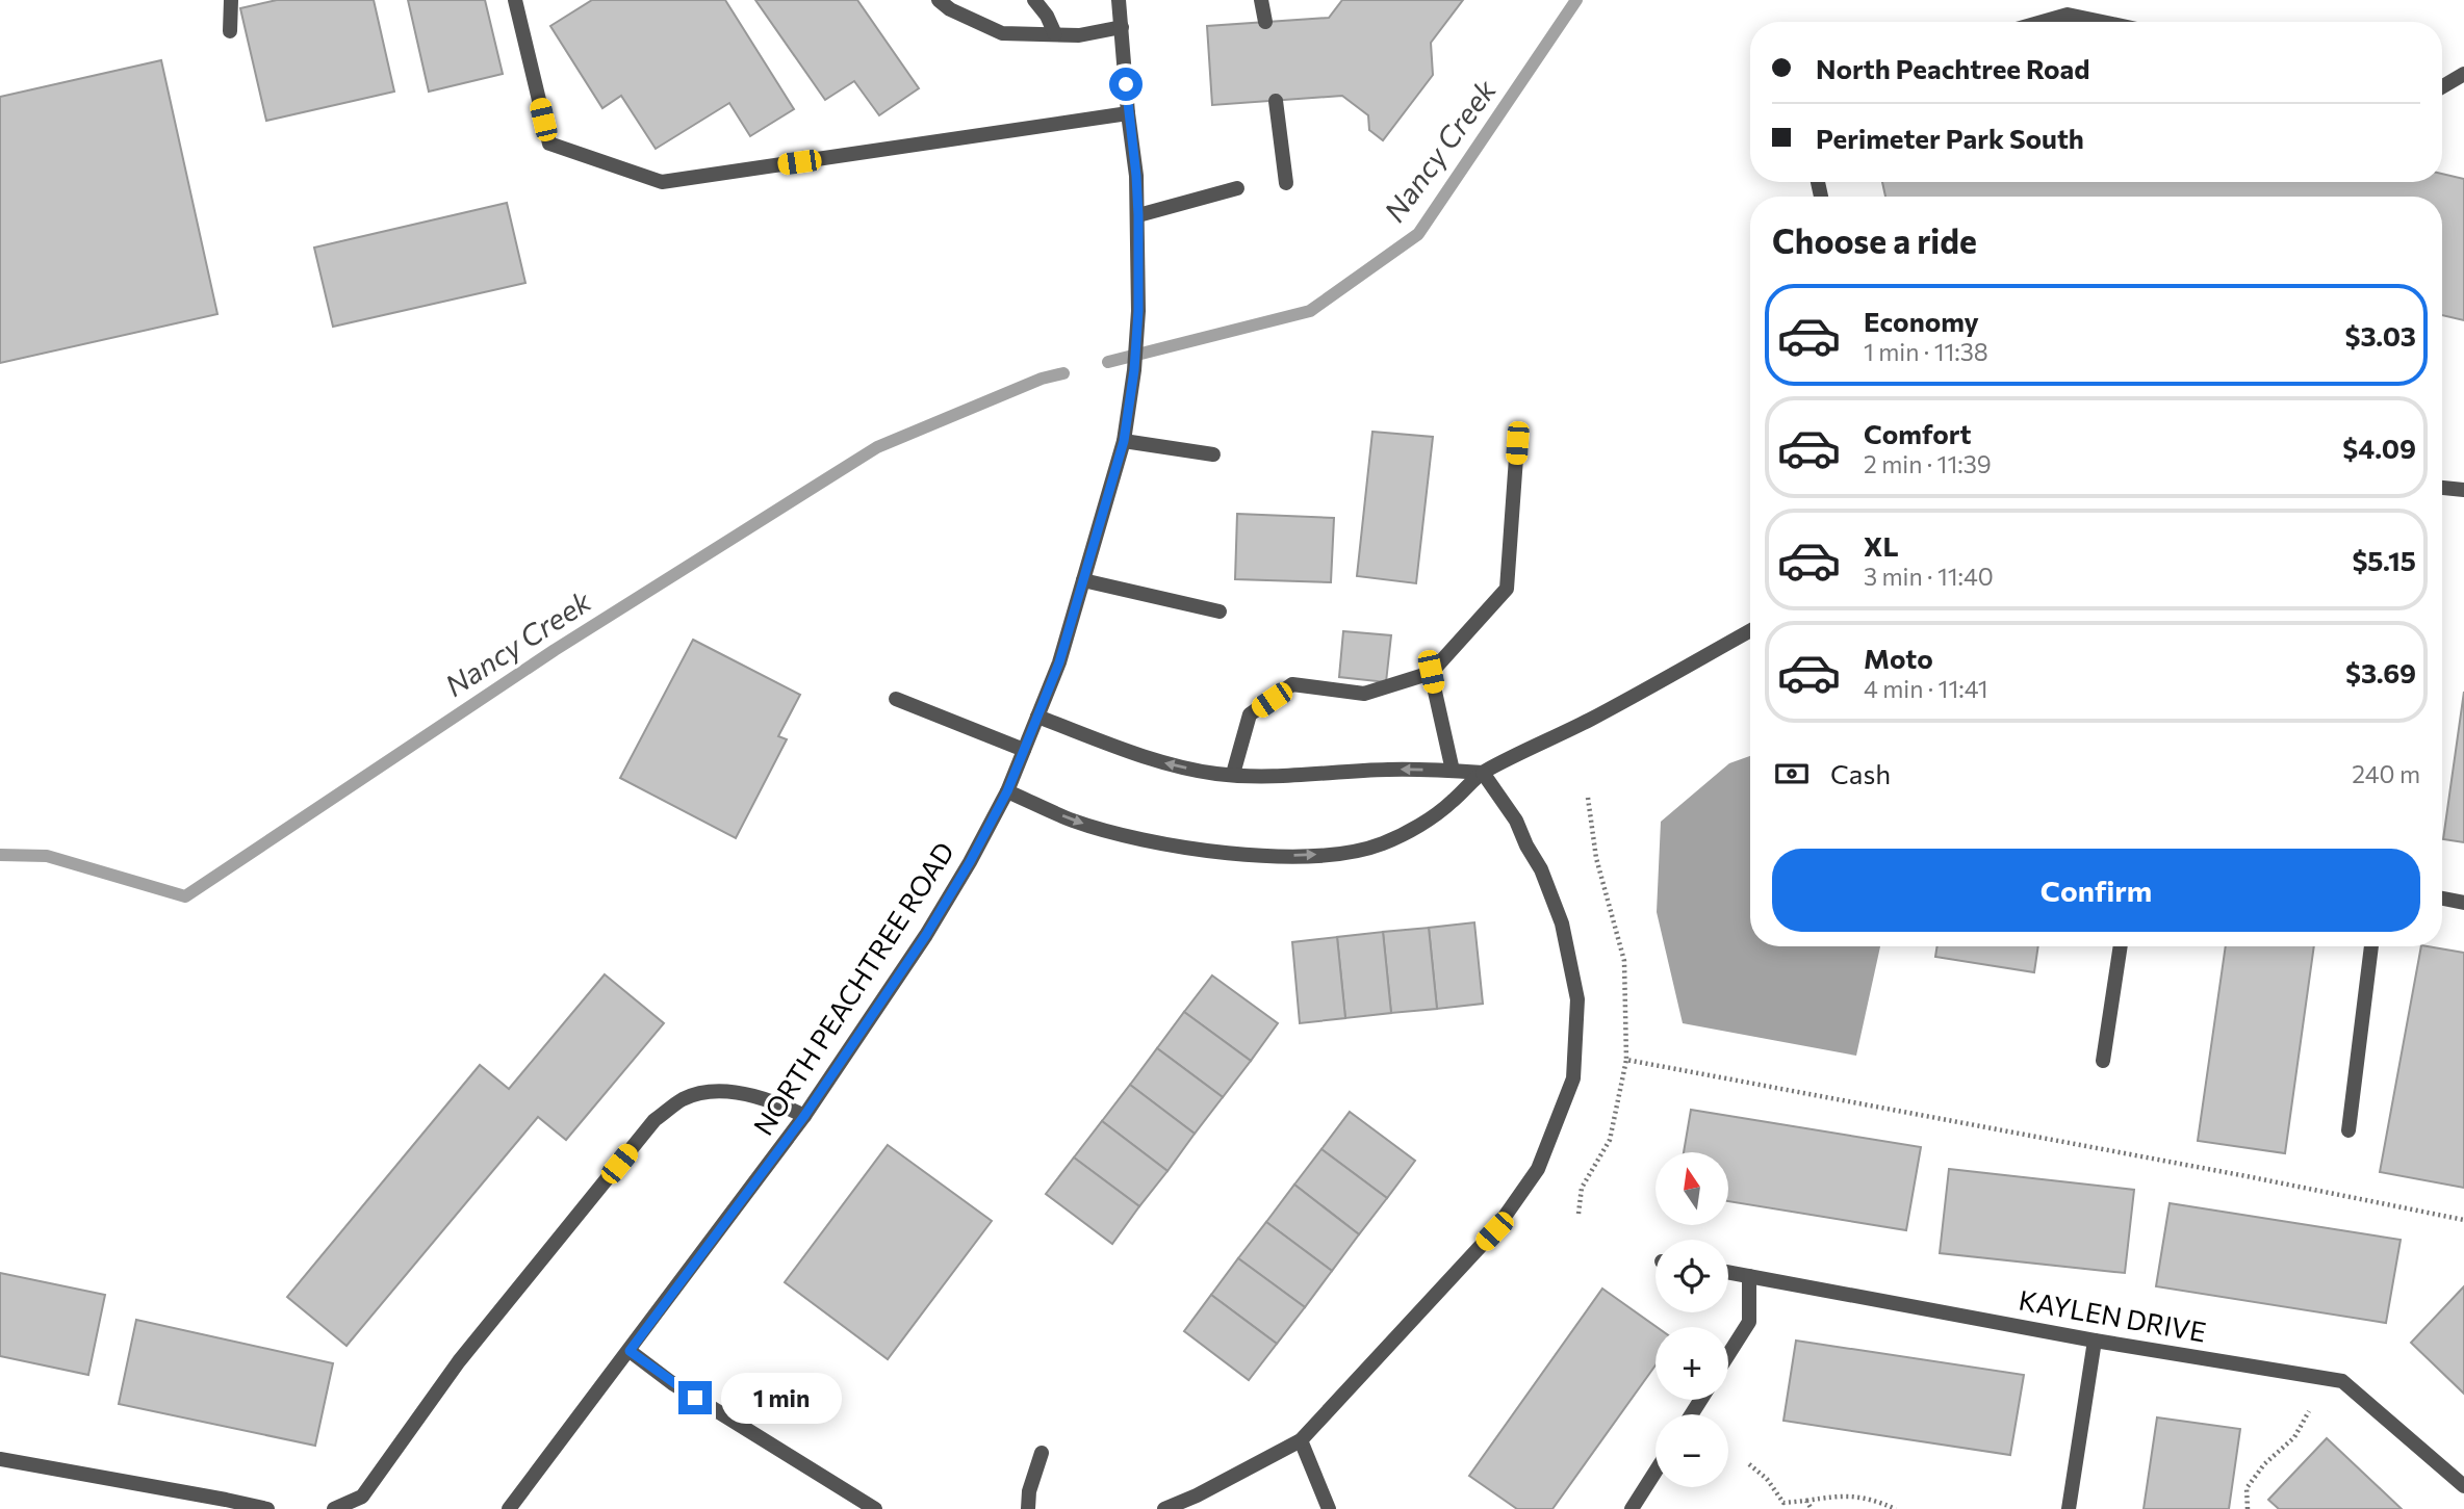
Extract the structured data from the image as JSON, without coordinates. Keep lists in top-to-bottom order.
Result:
{
  "streets": {
    "street": ["NORTH PEACHTREE ROAD", "KAYLEN DRIVE"]
  },
  "water": ["Nancy Creek"],
  "north": "top",
  "page": {
    "banner": ["North Peachtree Road", "Perimeter Park South"],
    "heading": "Choose a ride",
    "list": [
      {
        "name": "Economy",
        "note": "1 min · 11:38",
        "value": "$3.03"
      },
      {
        "name": "Comfort",
        "note": "2 min · 11:39",
        "value": "$4.09"
      },
      {
        "name": "XL",
        "note": "3 min · 11:40",
        "value": "$5.15"
      },
      {
        "name": "Moto",
        "note": "4 min · 11:41",
        "value": "$3.69"
      }
    ],
    "pay": ["Cash", "240 m"],
    "buttons": "Confirm",
    "map_buttons": ["+", "−"],
    "bubble": "1 min"
  }
}
